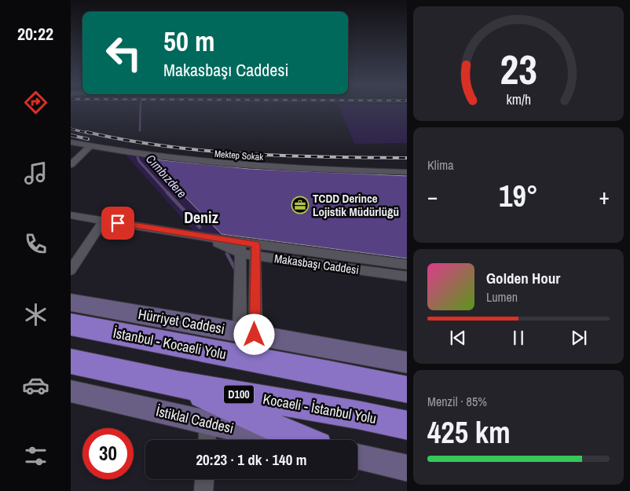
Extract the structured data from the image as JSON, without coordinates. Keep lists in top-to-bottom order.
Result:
{
  "streets": {
    "highway": ["İstanbul - Kocaeli Yolu", "D100", "Kocaeli - İstanbul Yolu"],
    "main road": ["Hürriyet Caddesi", "İstiklal Caddesi"],
    "street": ["Mektep Sokak", "Makasbaşı Caddesi"]
  },
  "districts": ["Deniz"],
  "water": ["Cımbızdere"],
  "places": {
    "office": ["TCDD Derince Lojistik Müdürlüğü"]
  },
  "page": {
    "tabs": "20:22",
    "turn": ["50 m", "Makasbaşı Caddesi"],
    "tile": [
      "Klima",
      ["Menzil · 85%", "425 km"]
    ],
    "heat": ["−", "19°", "+"],
    "song": ["Golden Hour", "Lumen"],
    "limit": "30",
    "trip": "20:23 · 1 dk · 140 m",
    "gauge": ["23", "km/h"]
  }
}
